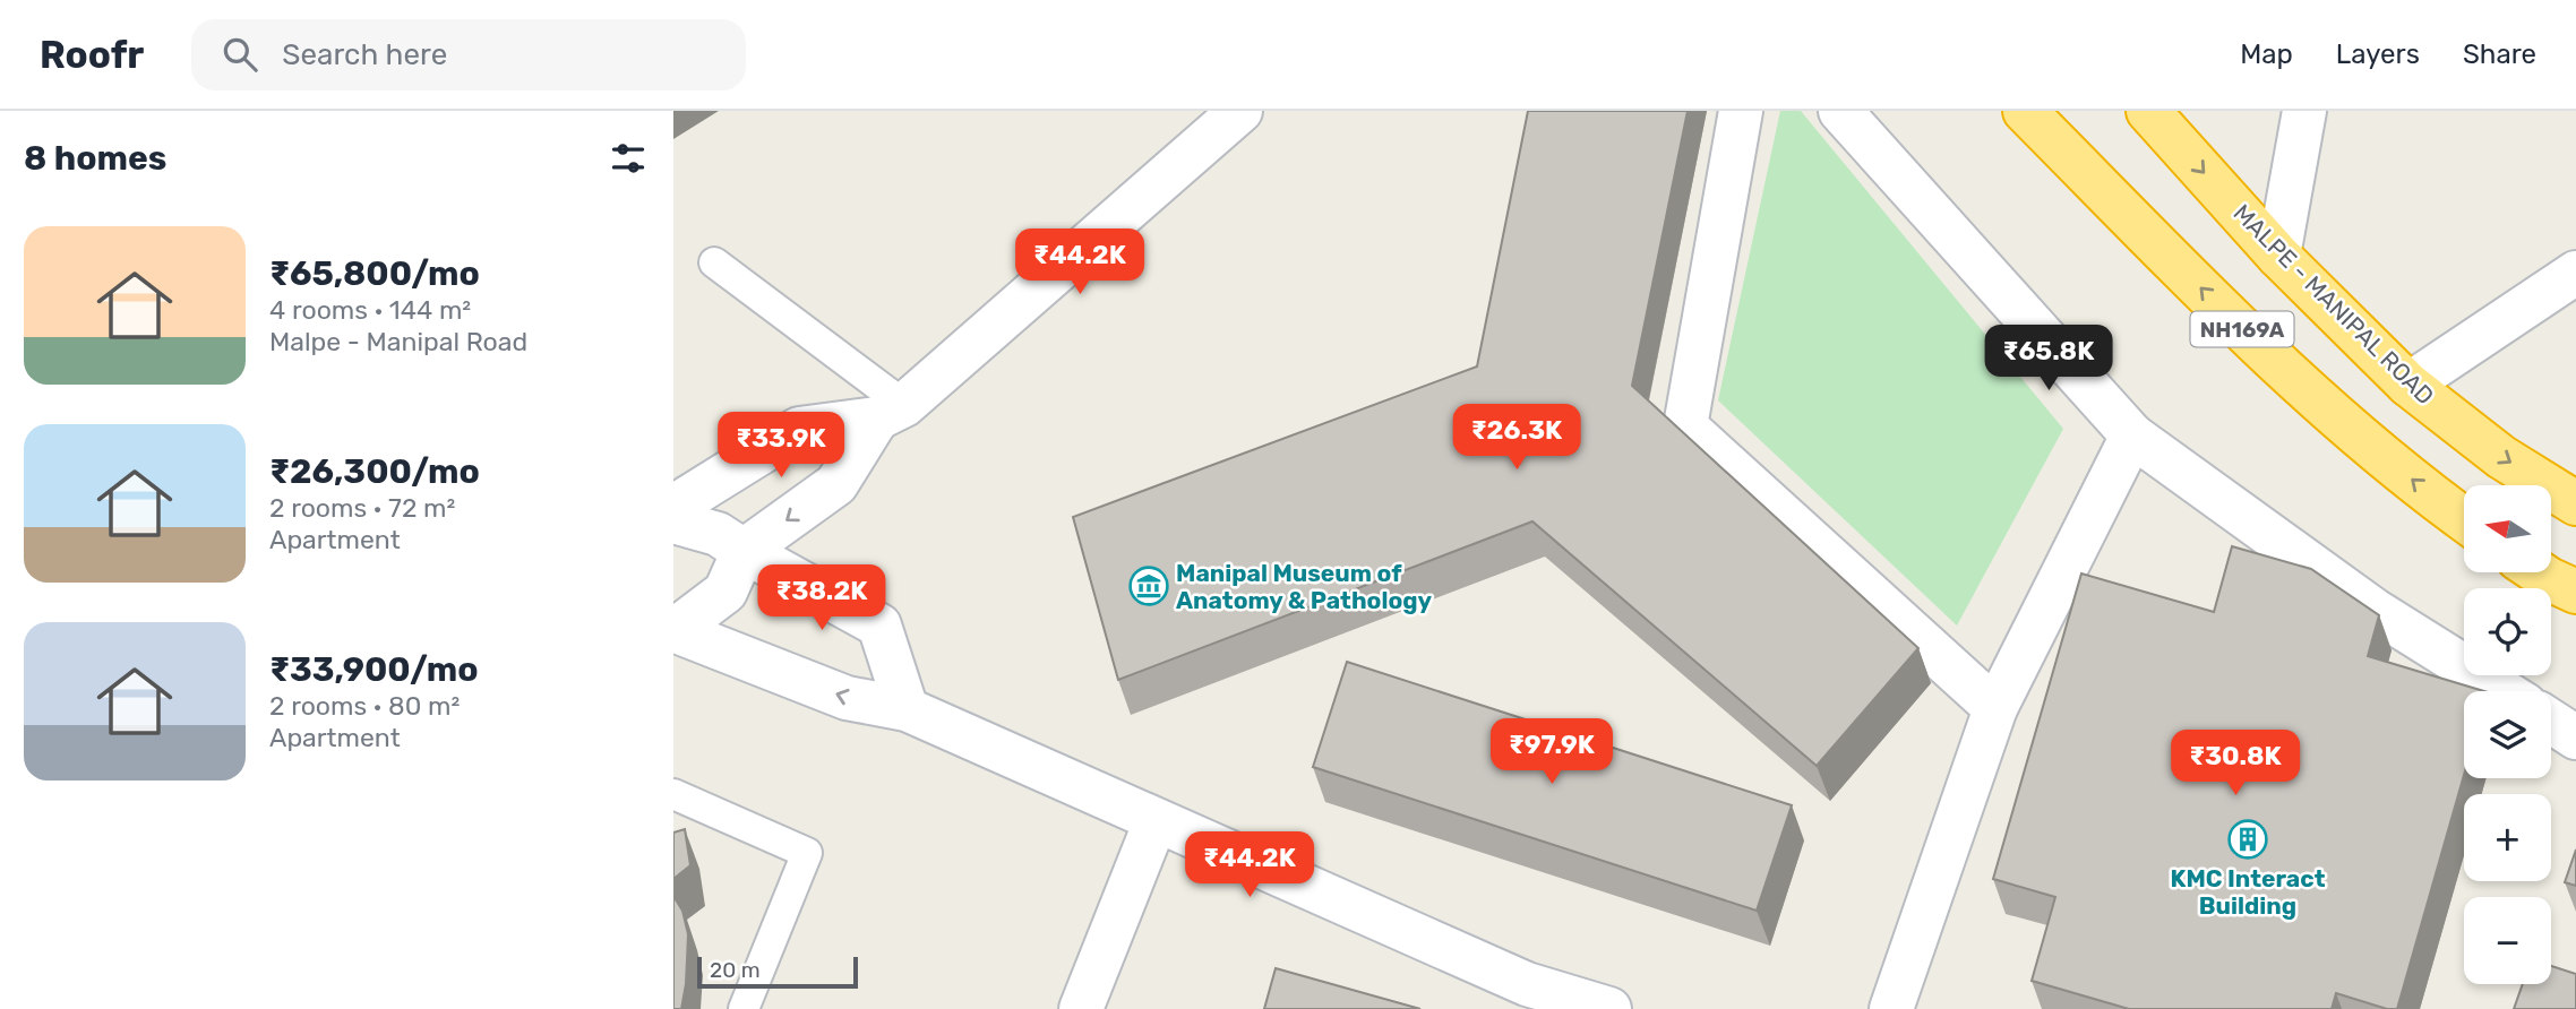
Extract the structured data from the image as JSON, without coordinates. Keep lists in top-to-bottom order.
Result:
{
  "streets": {
    "highway": ["MALPE - MANIPAL ROAD", "NH169A"]
  },
  "places": {
    "museum": ["Manipal Museum of Anatomy & Pathology"],
    "building": ["KMC Interact Building"]
  },
  "scale_bar": "20 m",
  "north": "left",
  "page": {
    "header": "Roofr",
    "search": "Search here",
    "nav": ["Map", "Layers", "Share"],
    "heading": "8 homes",
    "list": [
      {
        "name": "₹65,800/mo",
        "note": "4 rooms · 144 m² · Malpe - Manipal Road"
      },
      {
        "name": "₹26,300/mo",
        "note": "2 rooms · 72 m² · Apartment"
      },
      {
        "name": "₹33,900/mo",
        "note": "2 rooms · 80 m² · Apartment"
      }
    ],
    "price": [
      "₹44.2K",
      "₹65.8K",
      "₹26.3K",
      "₹33.9K",
      "₹38.2K",
      "₹97.9K",
      "₹30.8K",
      "₹44.2K"
    ],
    "map_buttons": ["+", "−"],
    "scale": "20 m"
  }
}
